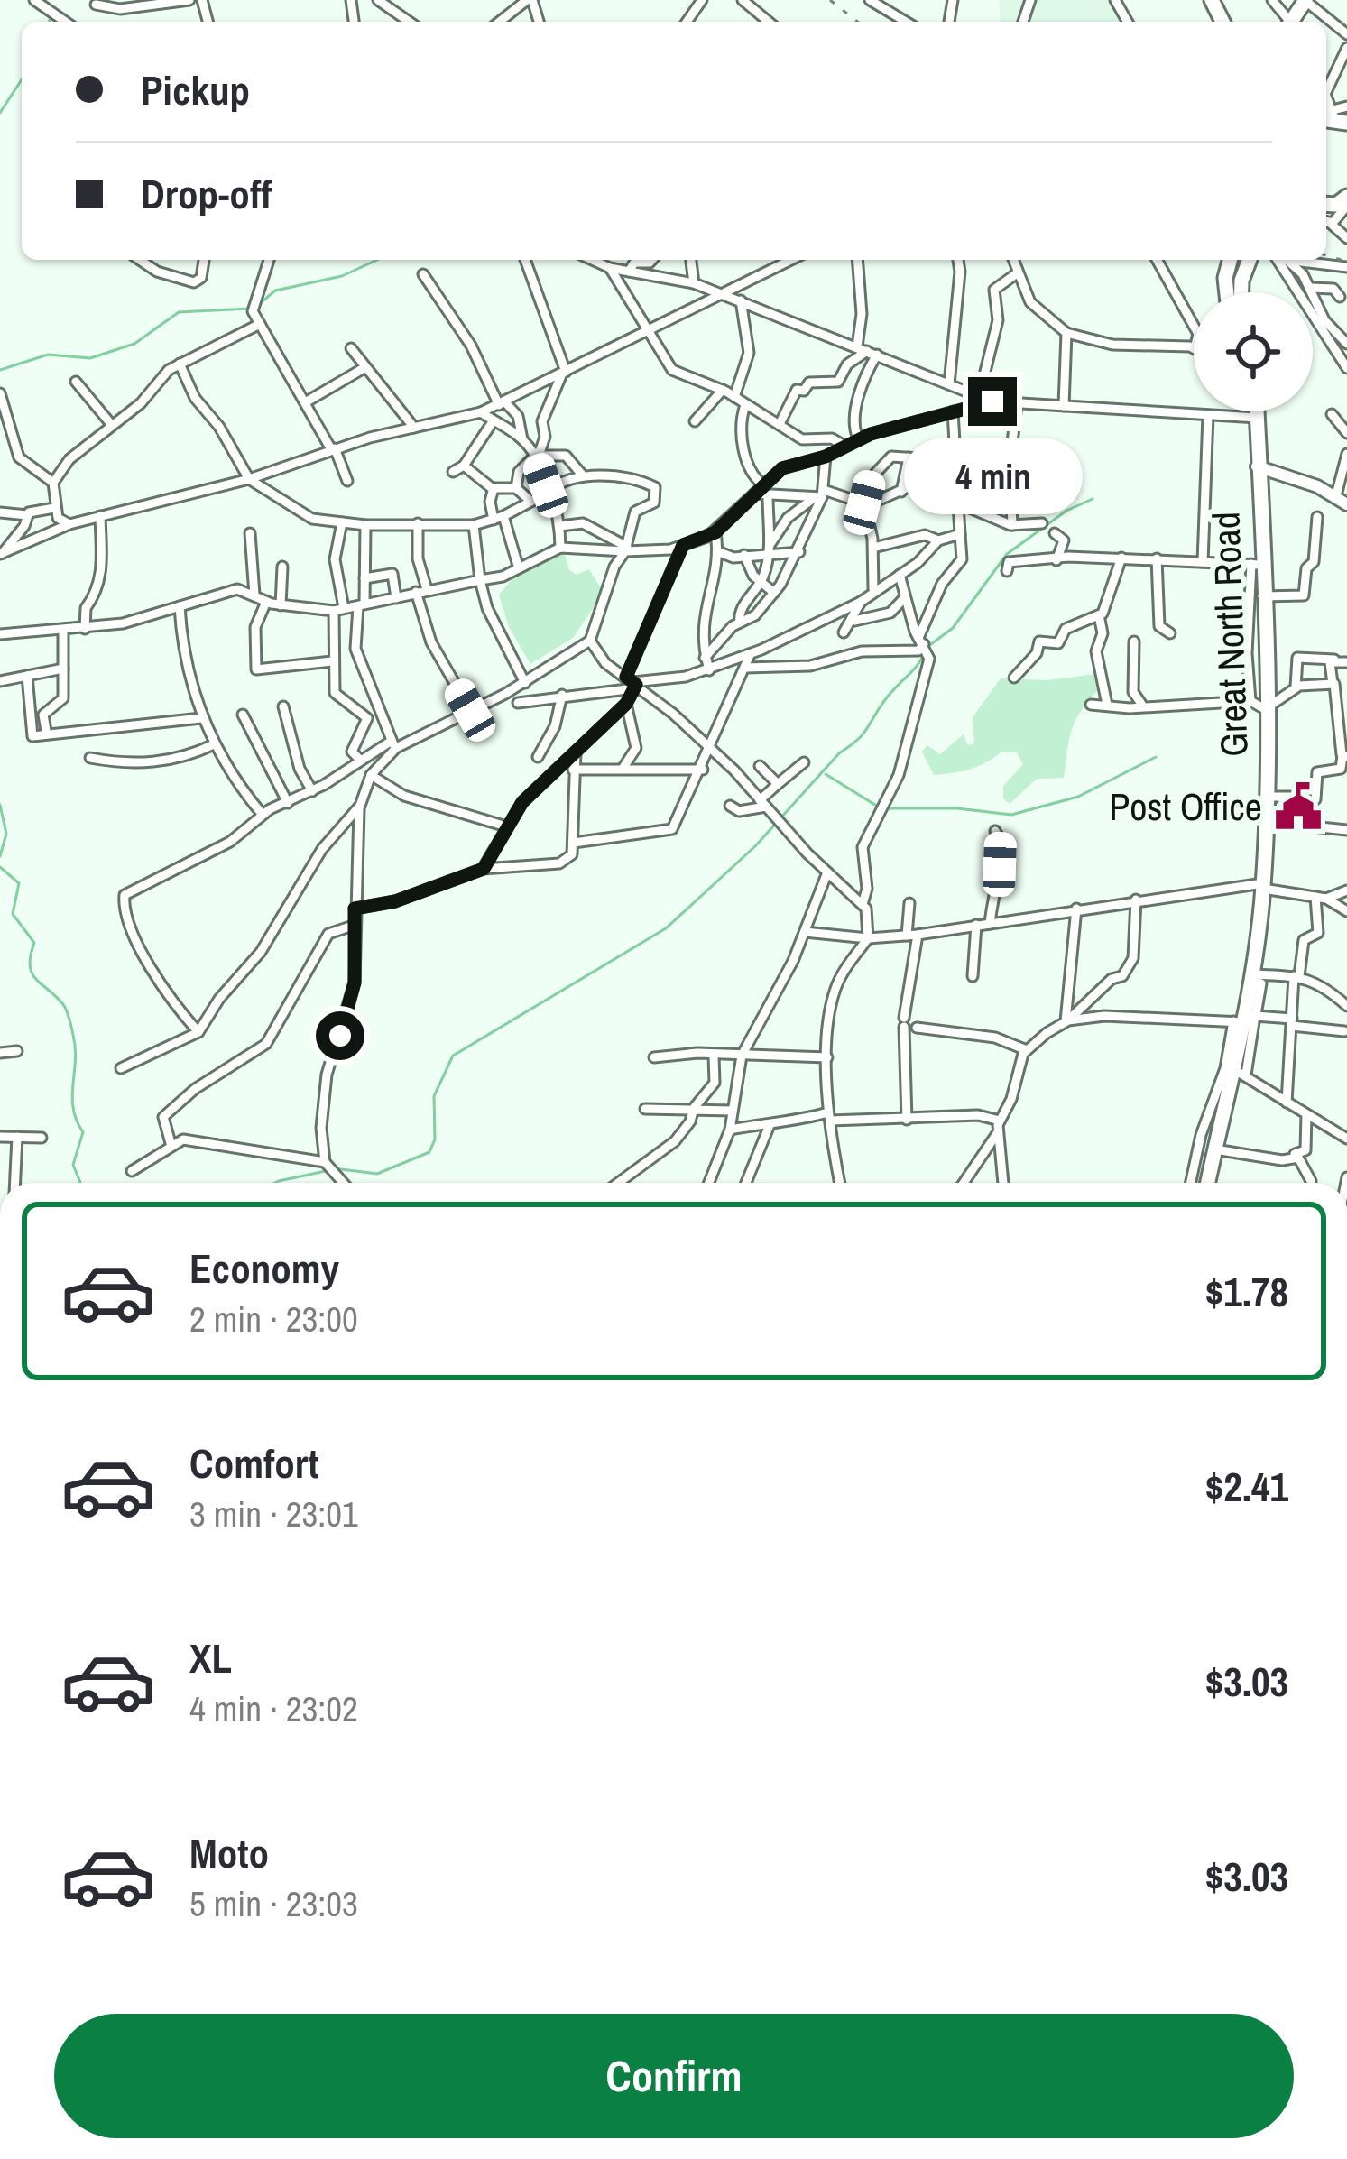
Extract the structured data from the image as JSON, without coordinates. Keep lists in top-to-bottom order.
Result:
{
  "streets": {
    "highway": ["Great North Road"]
  },
  "places": {
    "public building": ["Post Office"]
  },
  "page": {
    "banner": ["Pickup", "Drop-off"],
    "bubble": "4 min",
    "list": [
      {
        "name": "Economy",
        "note": "2 min · 23:00",
        "value": "$1.78"
      },
      {
        "name": "Comfort",
        "note": "3 min · 23:01",
        "value": "$2.41"
      },
      {
        "name": "XL",
        "note": "4 min · 23:02",
        "value": "$3.03"
      },
      {
        "name": "Moto",
        "note": "5 min · 23:03",
        "value": "$3.03"
      }
    ],
    "buttons": "Confirm"
  }
}
